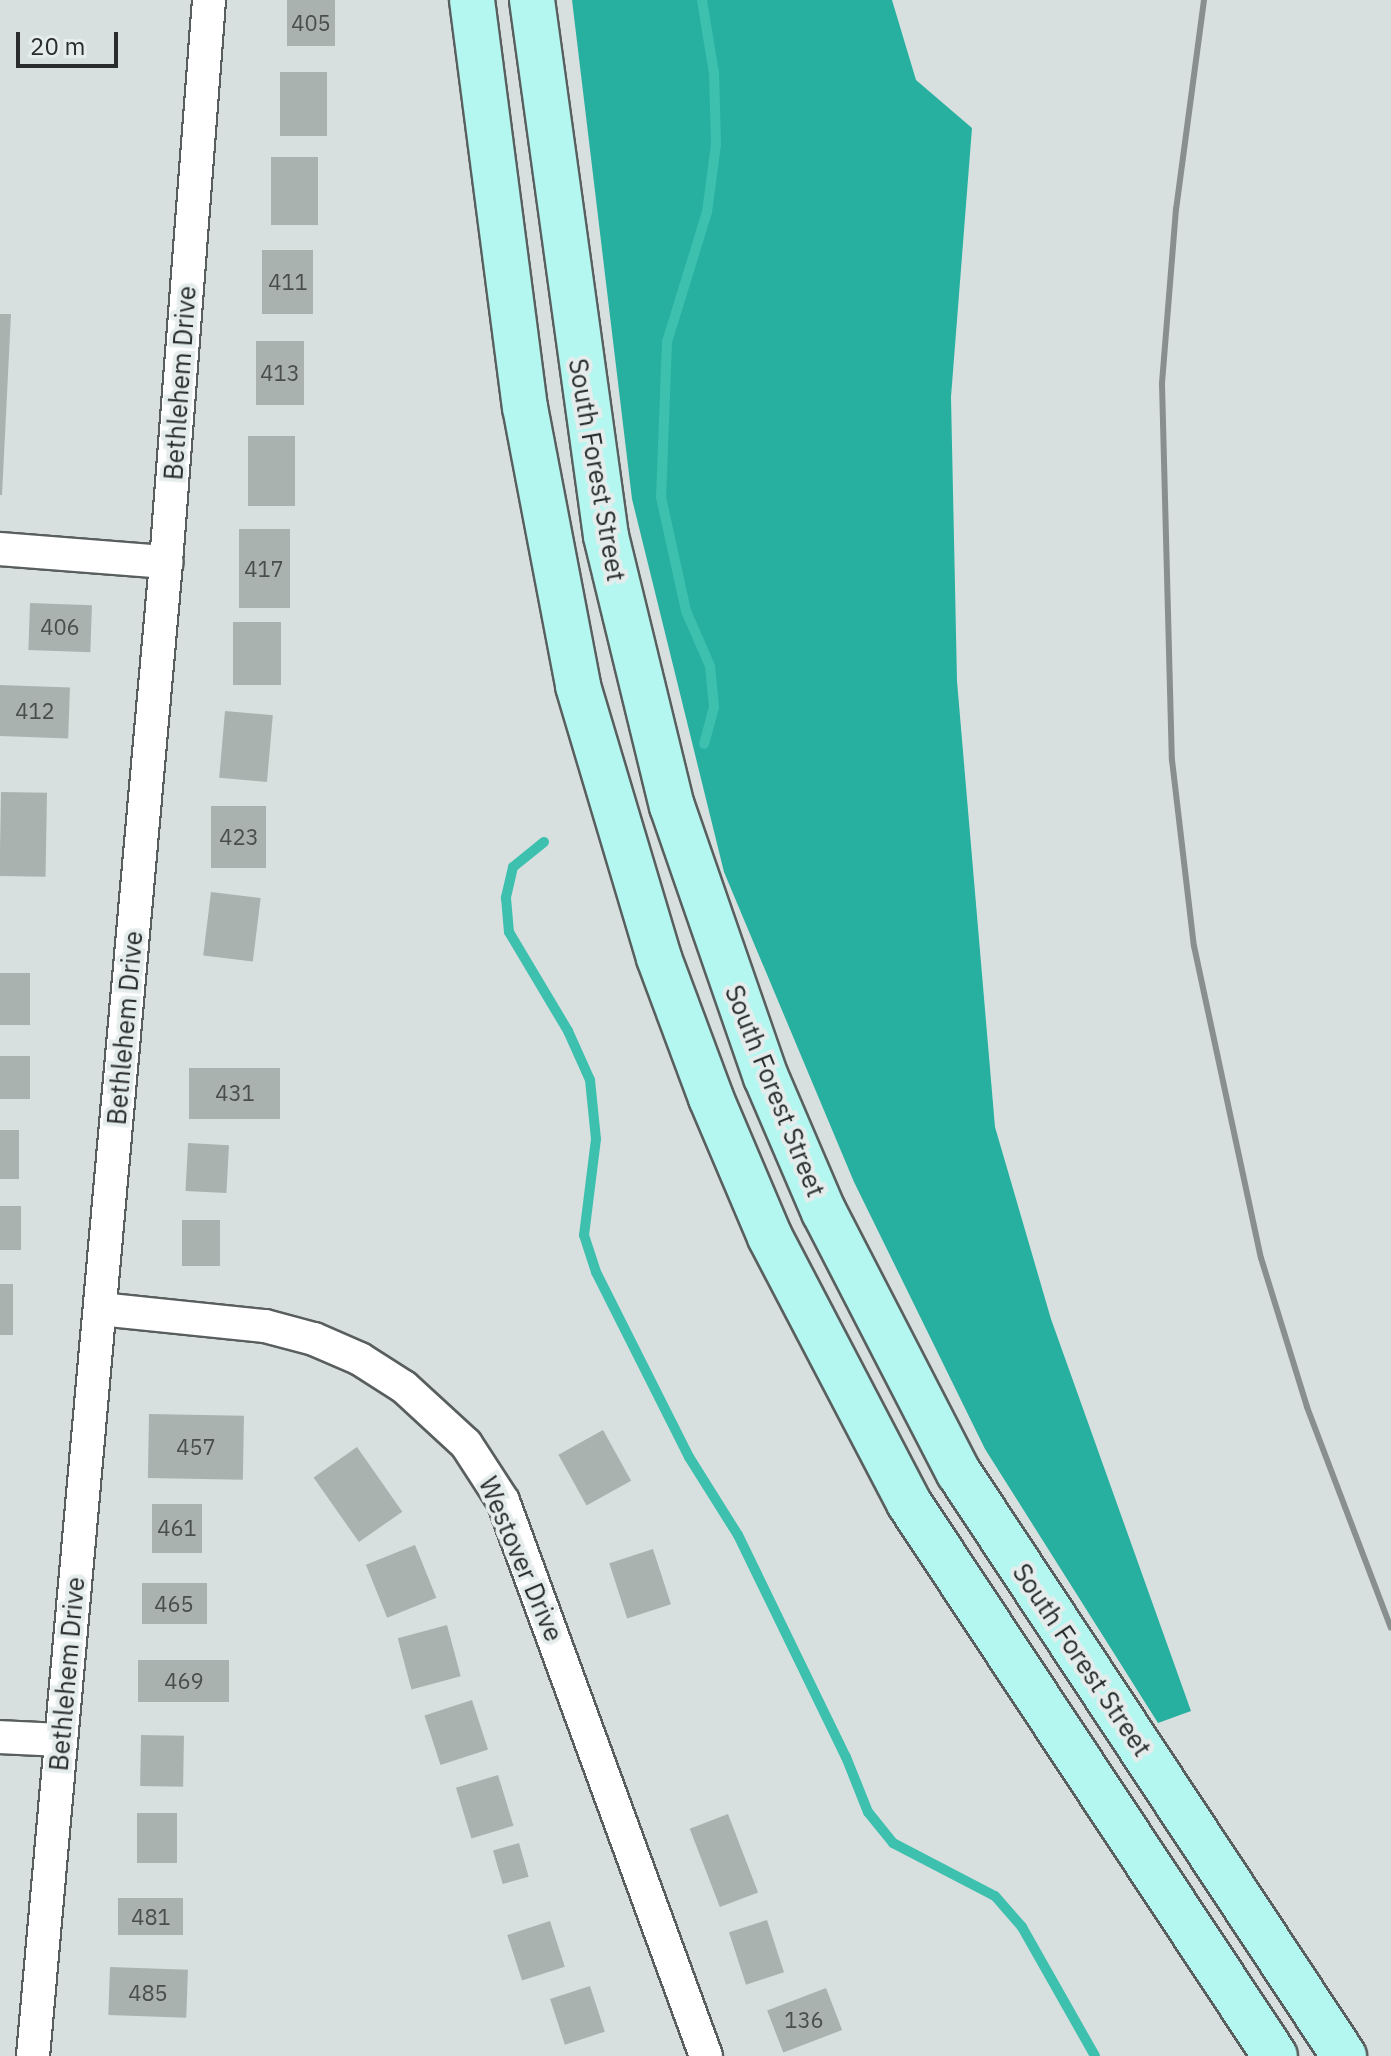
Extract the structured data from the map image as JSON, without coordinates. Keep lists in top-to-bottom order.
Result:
{
  "streets": {
    "street": ["Bethlehem Drive", "South Forest Street", "Westover Drive"]
  },
  "crossings": [
    ["Bethlehem Drive", "Westover Drive"]
  ],
  "house_numbers": [
    "405",
    "411",
    "413",
    "417",
    "406",
    "412",
    "423",
    "431",
    "457",
    "461",
    "465",
    "469",
    "481",
    "485",
    "136"
  ],
  "scale_bar": "20 m"
}
